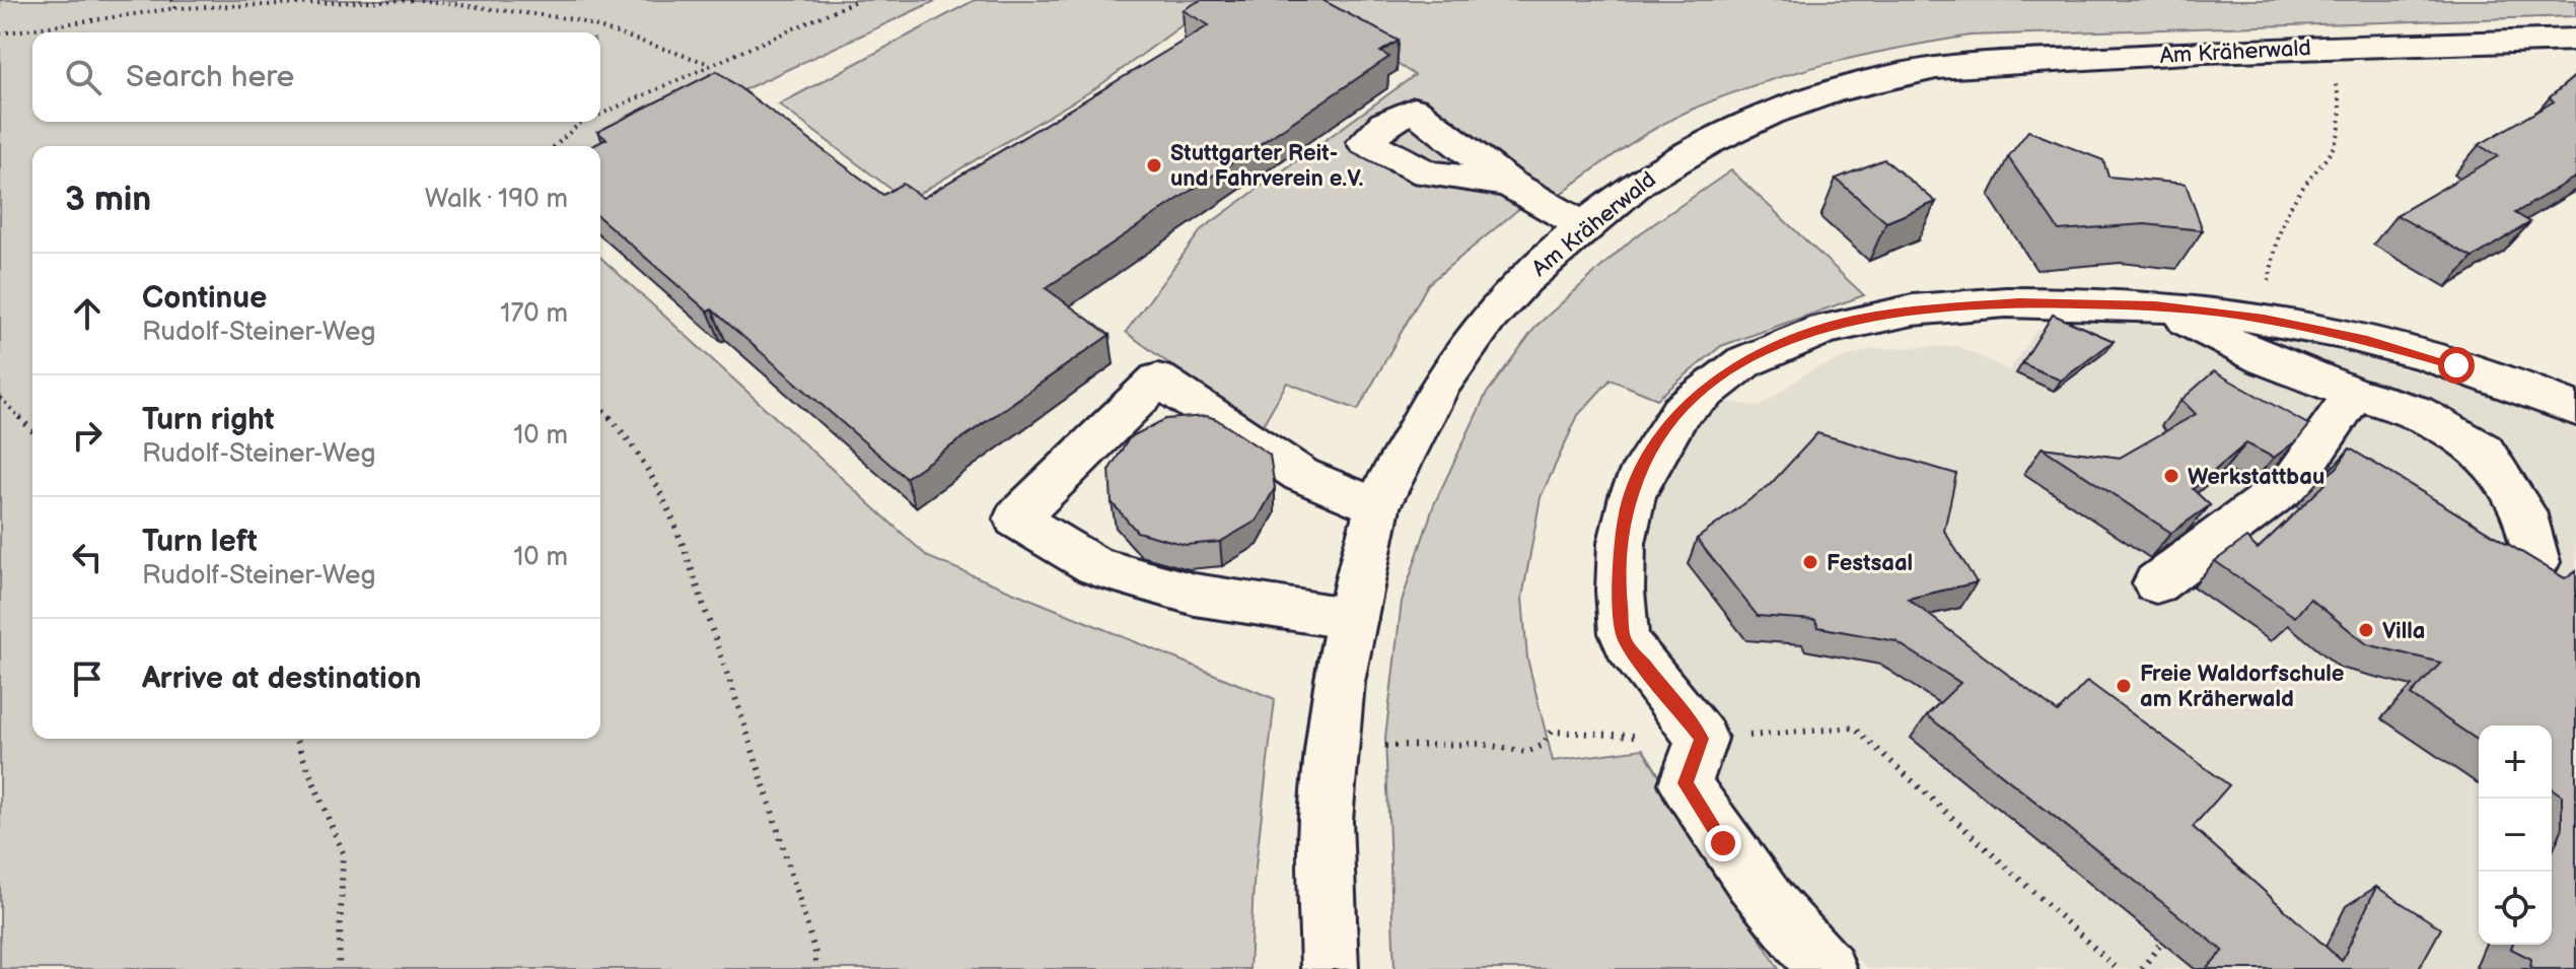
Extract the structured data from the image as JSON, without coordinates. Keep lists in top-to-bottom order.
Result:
{
  "streets": {
    "main road": ["Am Kräherwald"]
  },
  "places": [
    "Stuttgarter Reit- und Fahrverein e.V.",
    "Werkstattbau",
    "Festsaal",
    "Villa",
    "Freie Waldorfschule am Kräherwald"
  ],
  "page": {
    "search": "Search here",
    "heading": ["3 min", "Walk · 190 m"],
    "list": [
      ["Continue", "Rudolf-Steiner-Weg", "170 m"],
      ["Turn right", "Rudolf-Steiner-Weg", "10 m"],
      ["Turn left", "Rudolf-Steiner-Weg", "10 m"],
      "Arrive at destination"
    ],
    "map_buttons": ["+", "−"]
  }
}
